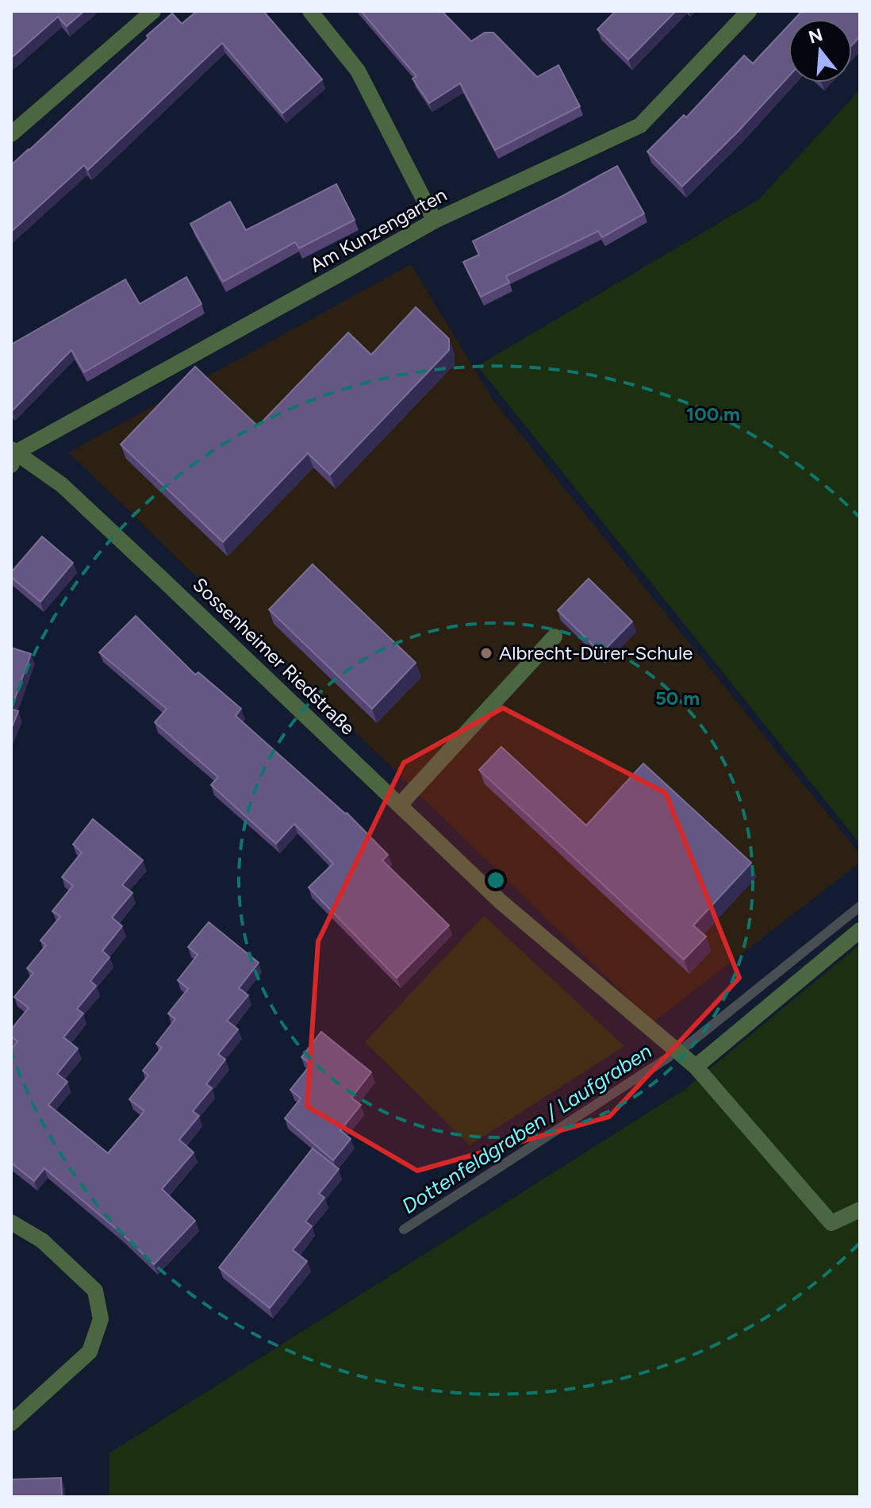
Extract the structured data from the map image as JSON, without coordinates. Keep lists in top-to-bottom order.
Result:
{
  "streets": {
    "street": ["Am Kunzengarten", "Sossenheimer Riedstraße"]
  },
  "crossings": [
    ["Am Kunzengarten", "Sossenheimer Riedstraße"]
  ],
  "water": ["Dottenfeldgraben / Laufgraben"],
  "places": ["Albrecht-Dürer-Schule"],
  "north": "top",
  "rings": ["100 m", "50 m"]
}
